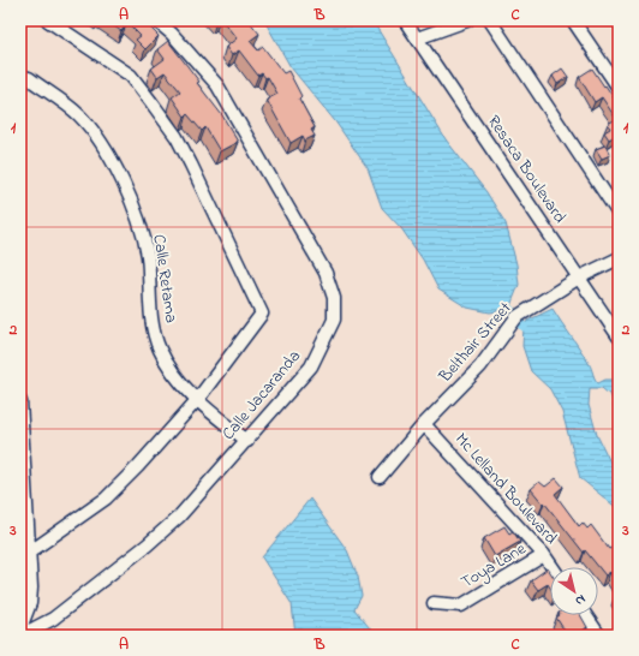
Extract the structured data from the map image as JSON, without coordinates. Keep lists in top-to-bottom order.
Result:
{
  "streets": {
    "street": [
      "Resaca Boulevard",
      "Calle Retama",
      "Belthair Street",
      "Calle Jacaranda",
      "Mc Lelland Boulevard",
      "Toya Lane"
    ]
  },
  "crossings": [
    ["Resaca Boulevard", "Belthair Street"],
    ["Calle Retama", "Calle Jacaranda"],
    ["Belthair Street", "Mc Lelland Boulevard"],
    ["Mc Lelland Boulevard", "Toya Lane"]
  ],
  "north": "bottom right",
  "grid": {
    "columns": ["A", "B", "C"],
    "rows": ["1", "2", "3"]
  }
}
